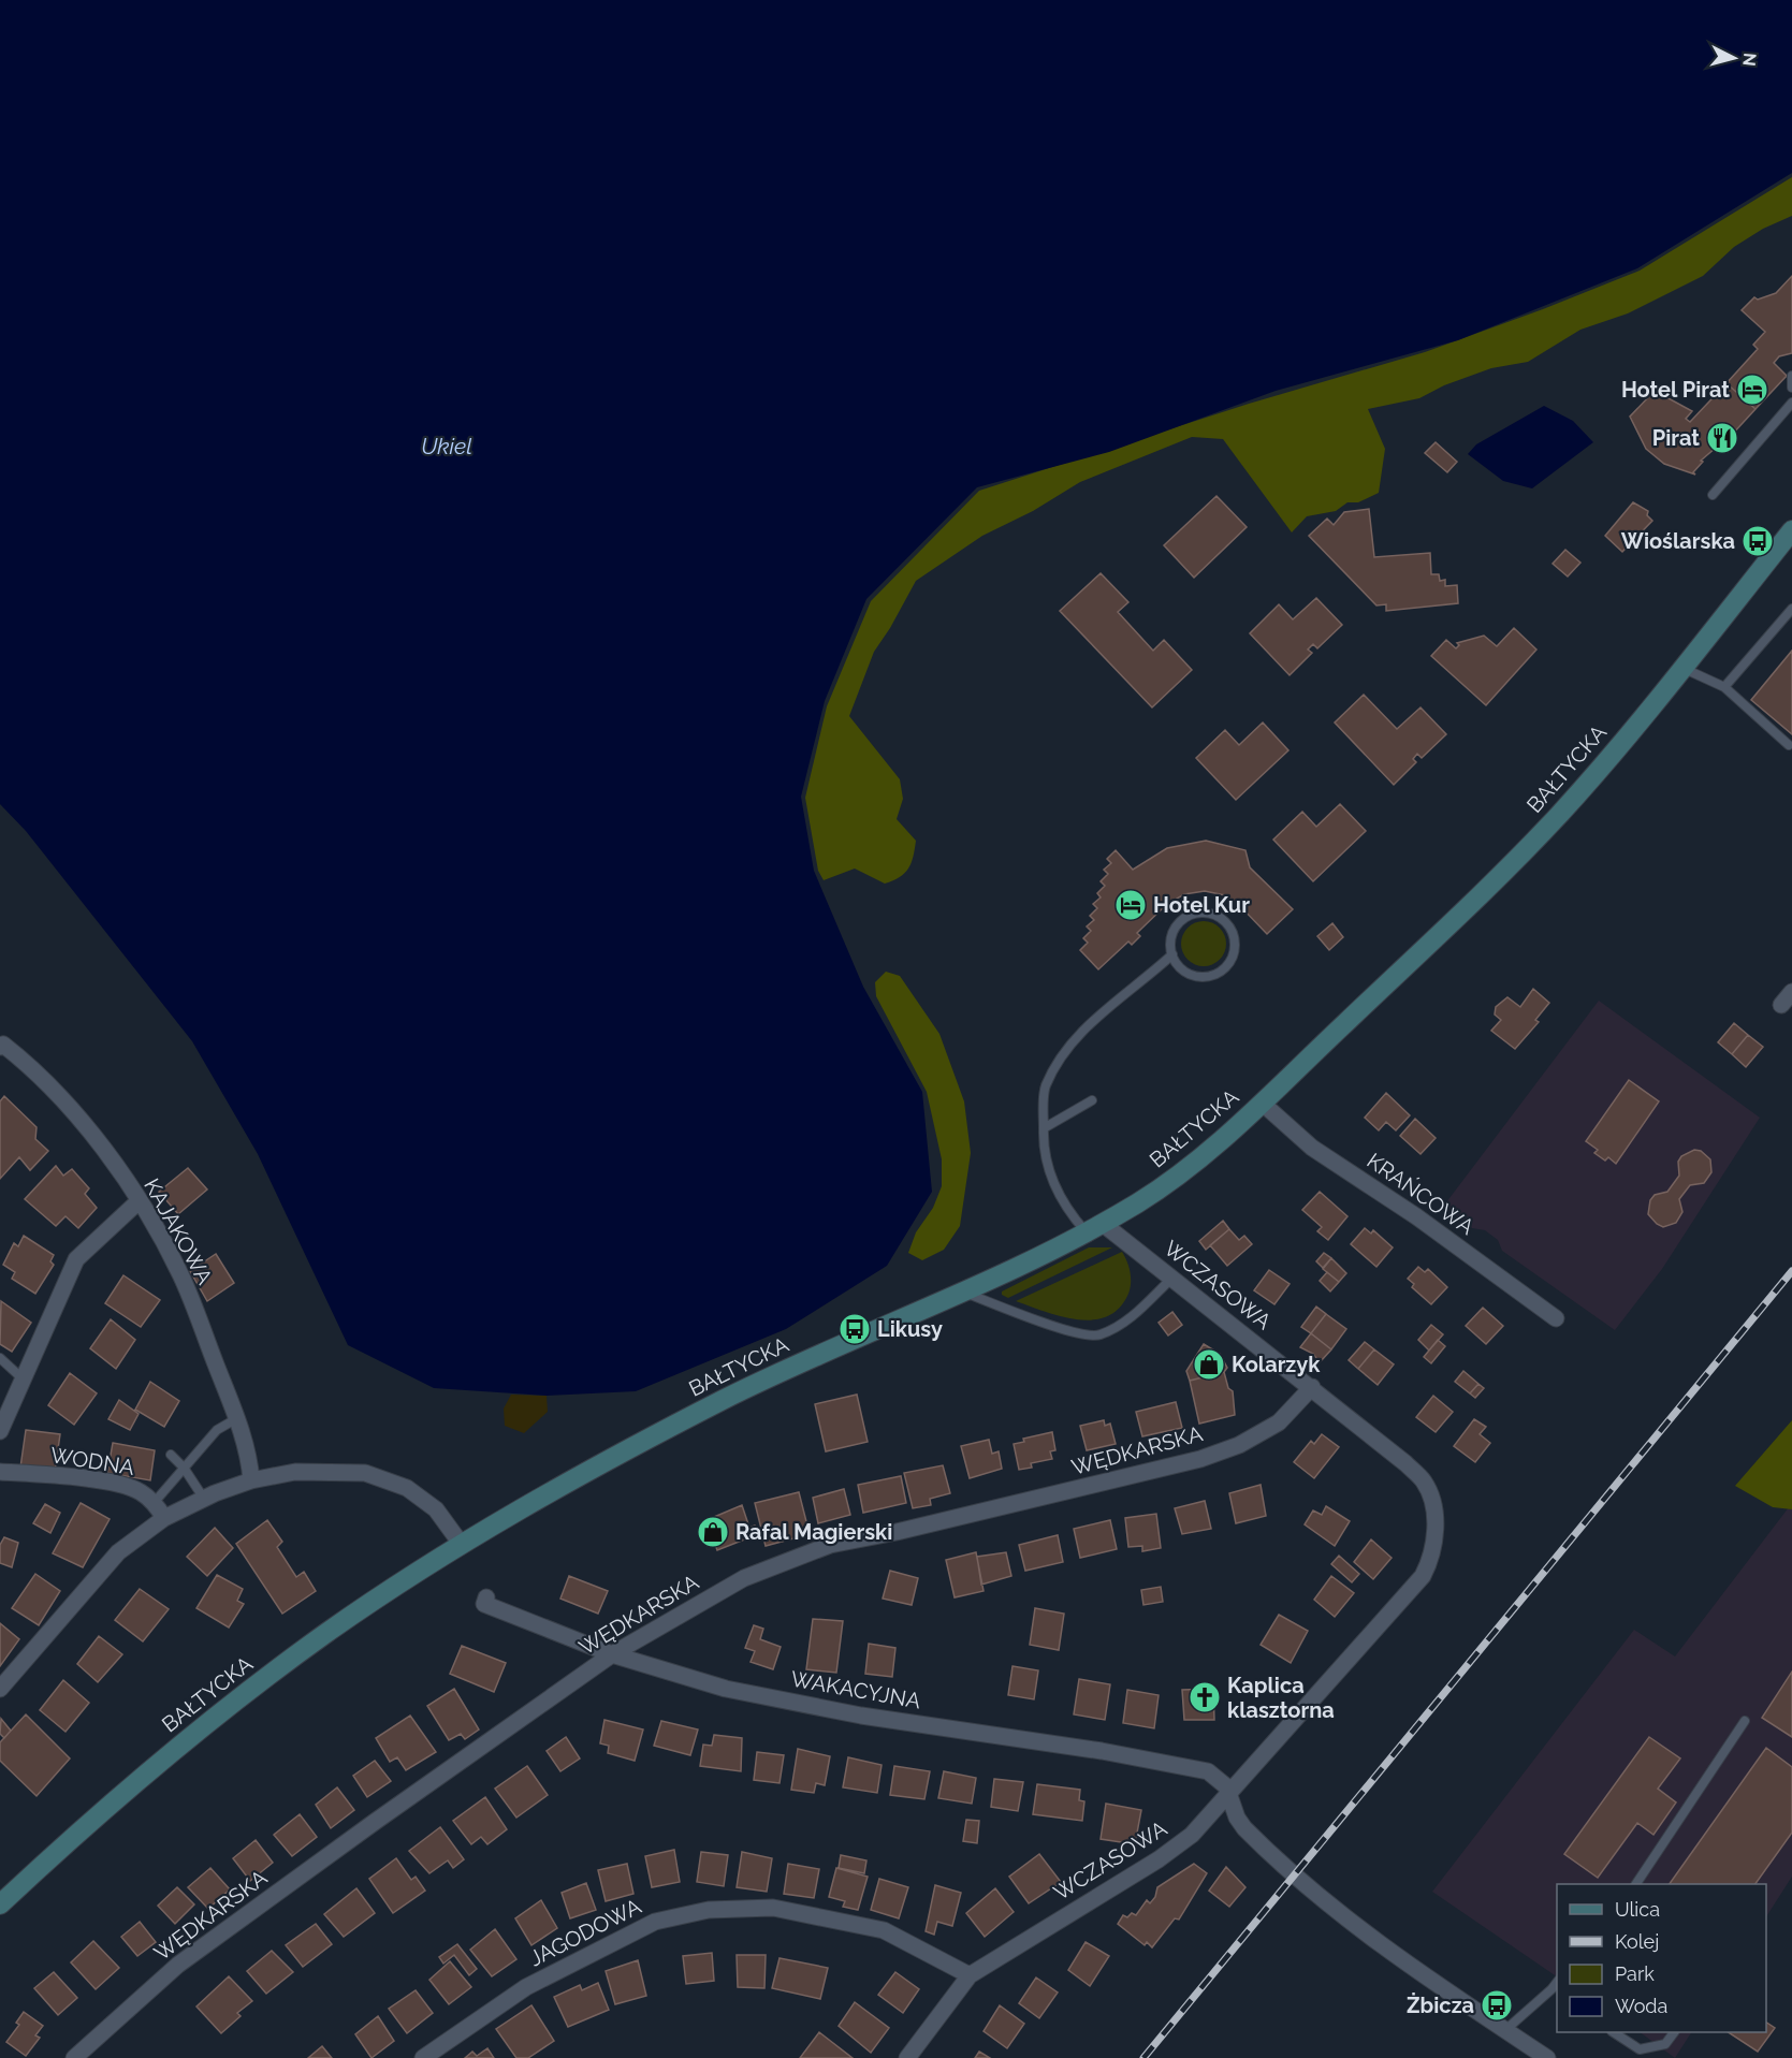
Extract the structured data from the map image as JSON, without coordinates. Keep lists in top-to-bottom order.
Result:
{
  "streets": {
    "main road": ["BAŁTYCKA"],
    "street": [
      "KRAŃCOWA",
      "KAJAKOWA",
      "WCZASOWA",
      "WĘDKARSKA",
      "WODNA",
      "WAKACYJNA",
      "JAGODOWA"
    ]
  },
  "crossings": [
    ["BAŁTYCKA", "KRAŃCOWA"],
    ["BAŁTYCKA", "WCZASOWA"],
    ["WCZASOWA", "WĘDKARSKA"],
    ["WCZASOWA", "WAKACYJNA"],
    ["WCZASOWA", "JAGODOWA"],
    ["WĘDKARSKA", "WAKACYJNA"]
  ],
  "water": ["Ukiel"],
  "places": {
    "hotel": ["Hotel Pirat", "Hotel Kur"],
    "restaurant": ["Pirat"],
    "bus stop": ["Wioślarska", "Likusy", "Żbicza"],
    "shop": ["Kolarzyk", "Rafal Magierski"],
    "church": ["Kaplica klasztorna"]
  },
  "legend": [
    "Ulica",
    "Kolej",
    "Park",
    "Woda"
  ],
  "north": "right"
}
